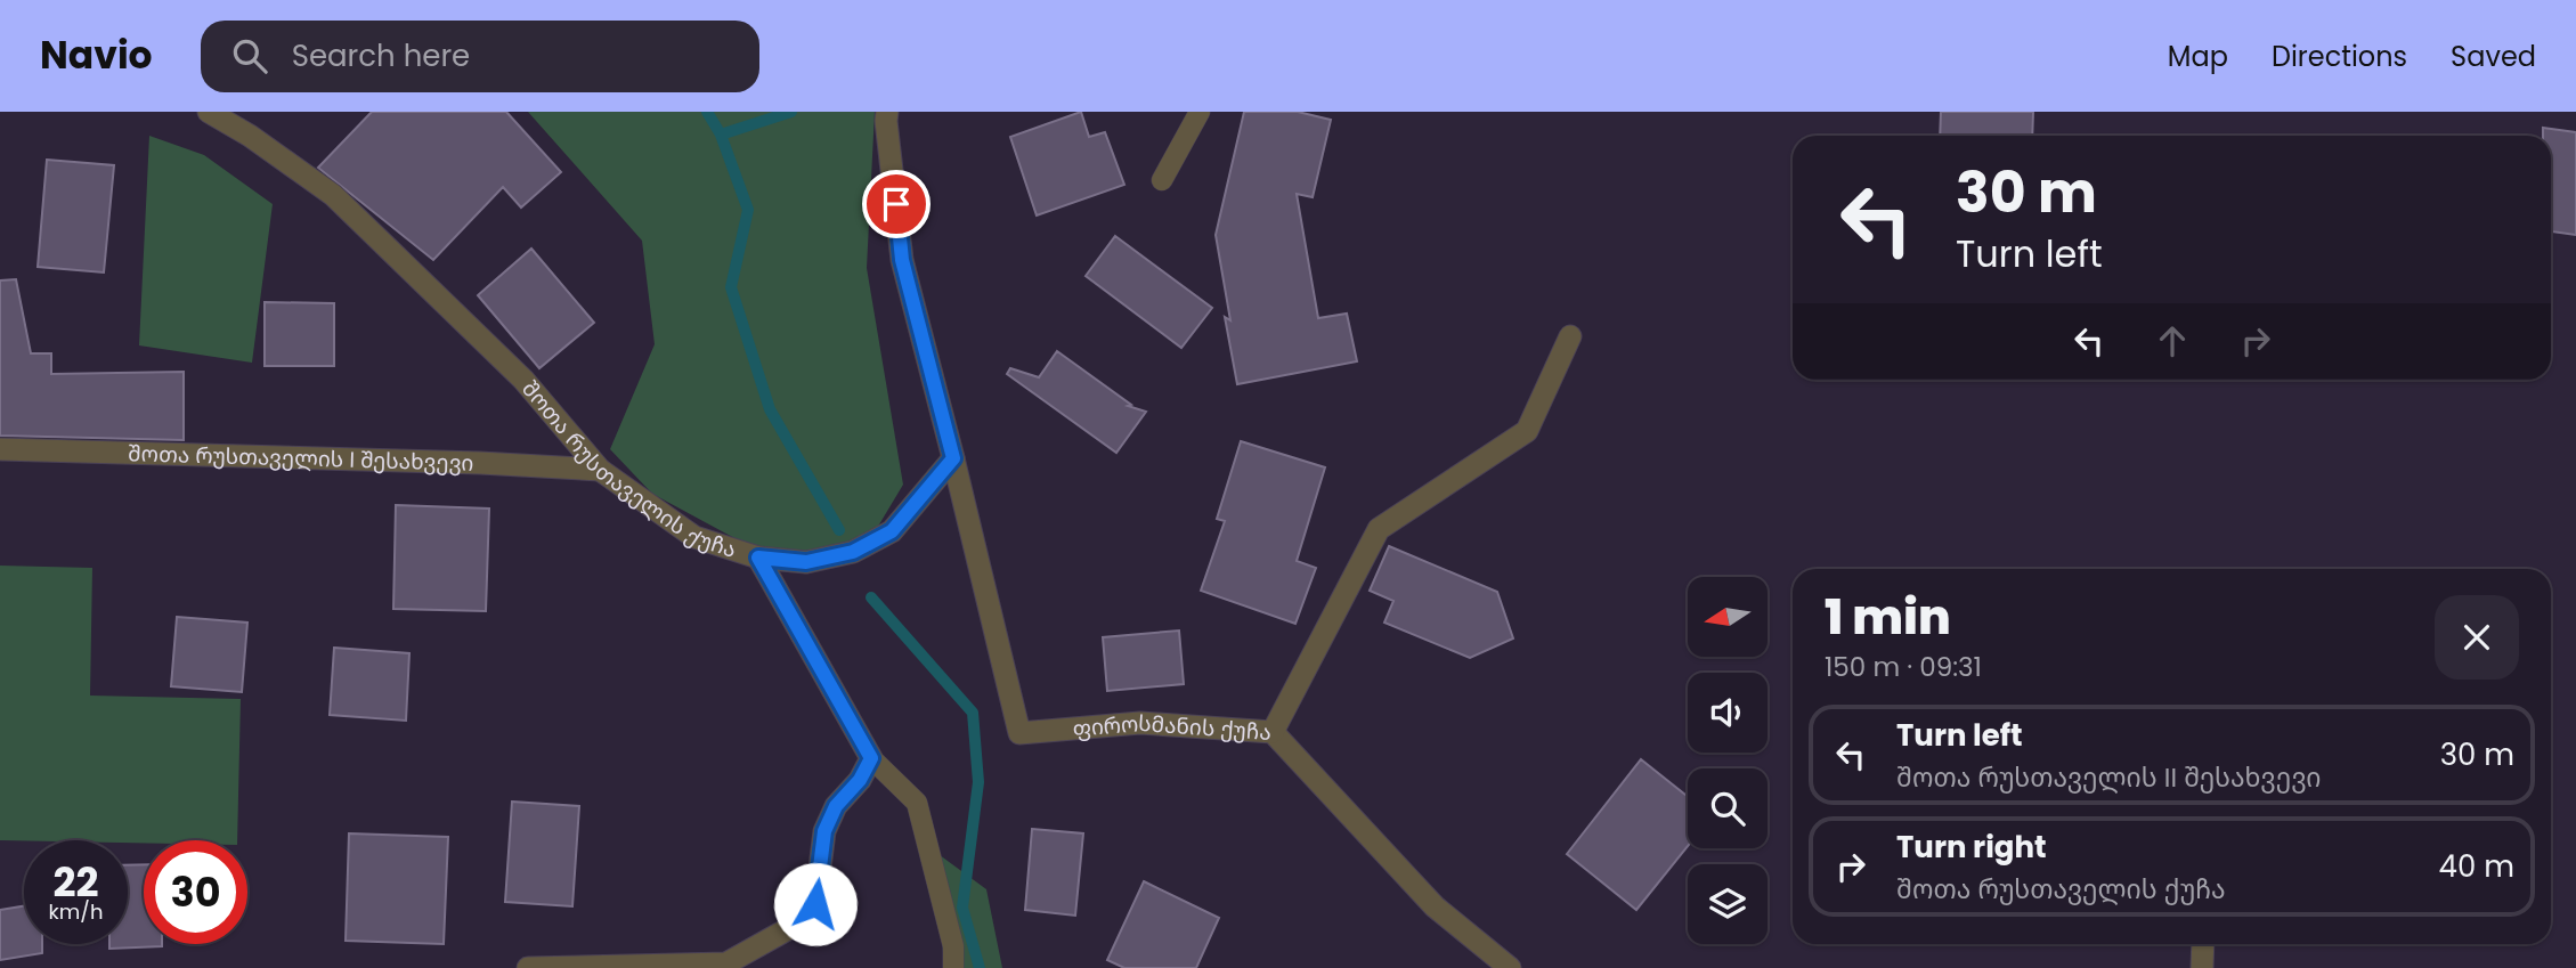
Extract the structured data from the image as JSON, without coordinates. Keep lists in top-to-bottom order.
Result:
{
  "streets": {
    "street": ["შოთა რუსთაველის I შესახვევი", "შოთა რუსთაველის ქუჩა", "ფიროსმანის ქუჩა"]
  },
  "crossings": [
    ["შოთა რუსთაველის I შესახვევი", "შოთა რუსთაველის ქუჩა"],
    ["შოთა რუსთაველის ქუჩა", "ფიროსმანის ქუჩა"]
  ],
  "north": "left",
  "page": {
    "header": "Navio",
    "search": "Search here",
    "nav": ["Map", "Directions", "Saved"],
    "turn": ["30 m", "Turn left"],
    "heading": ["1 min", "150 m · 09:31"],
    "list": [
      {
        "name": "Turn left",
        "note": "შოთა რუსთაველის II შესახვევი",
        "value": "30 m"
      },
      {
        "name": "Turn right",
        "note": "შოთა რუსთაველის ქუჩა",
        "value": "40 m"
      }
    ],
    "speed": "22 km/h",
    "limit": "30"
  }
}
